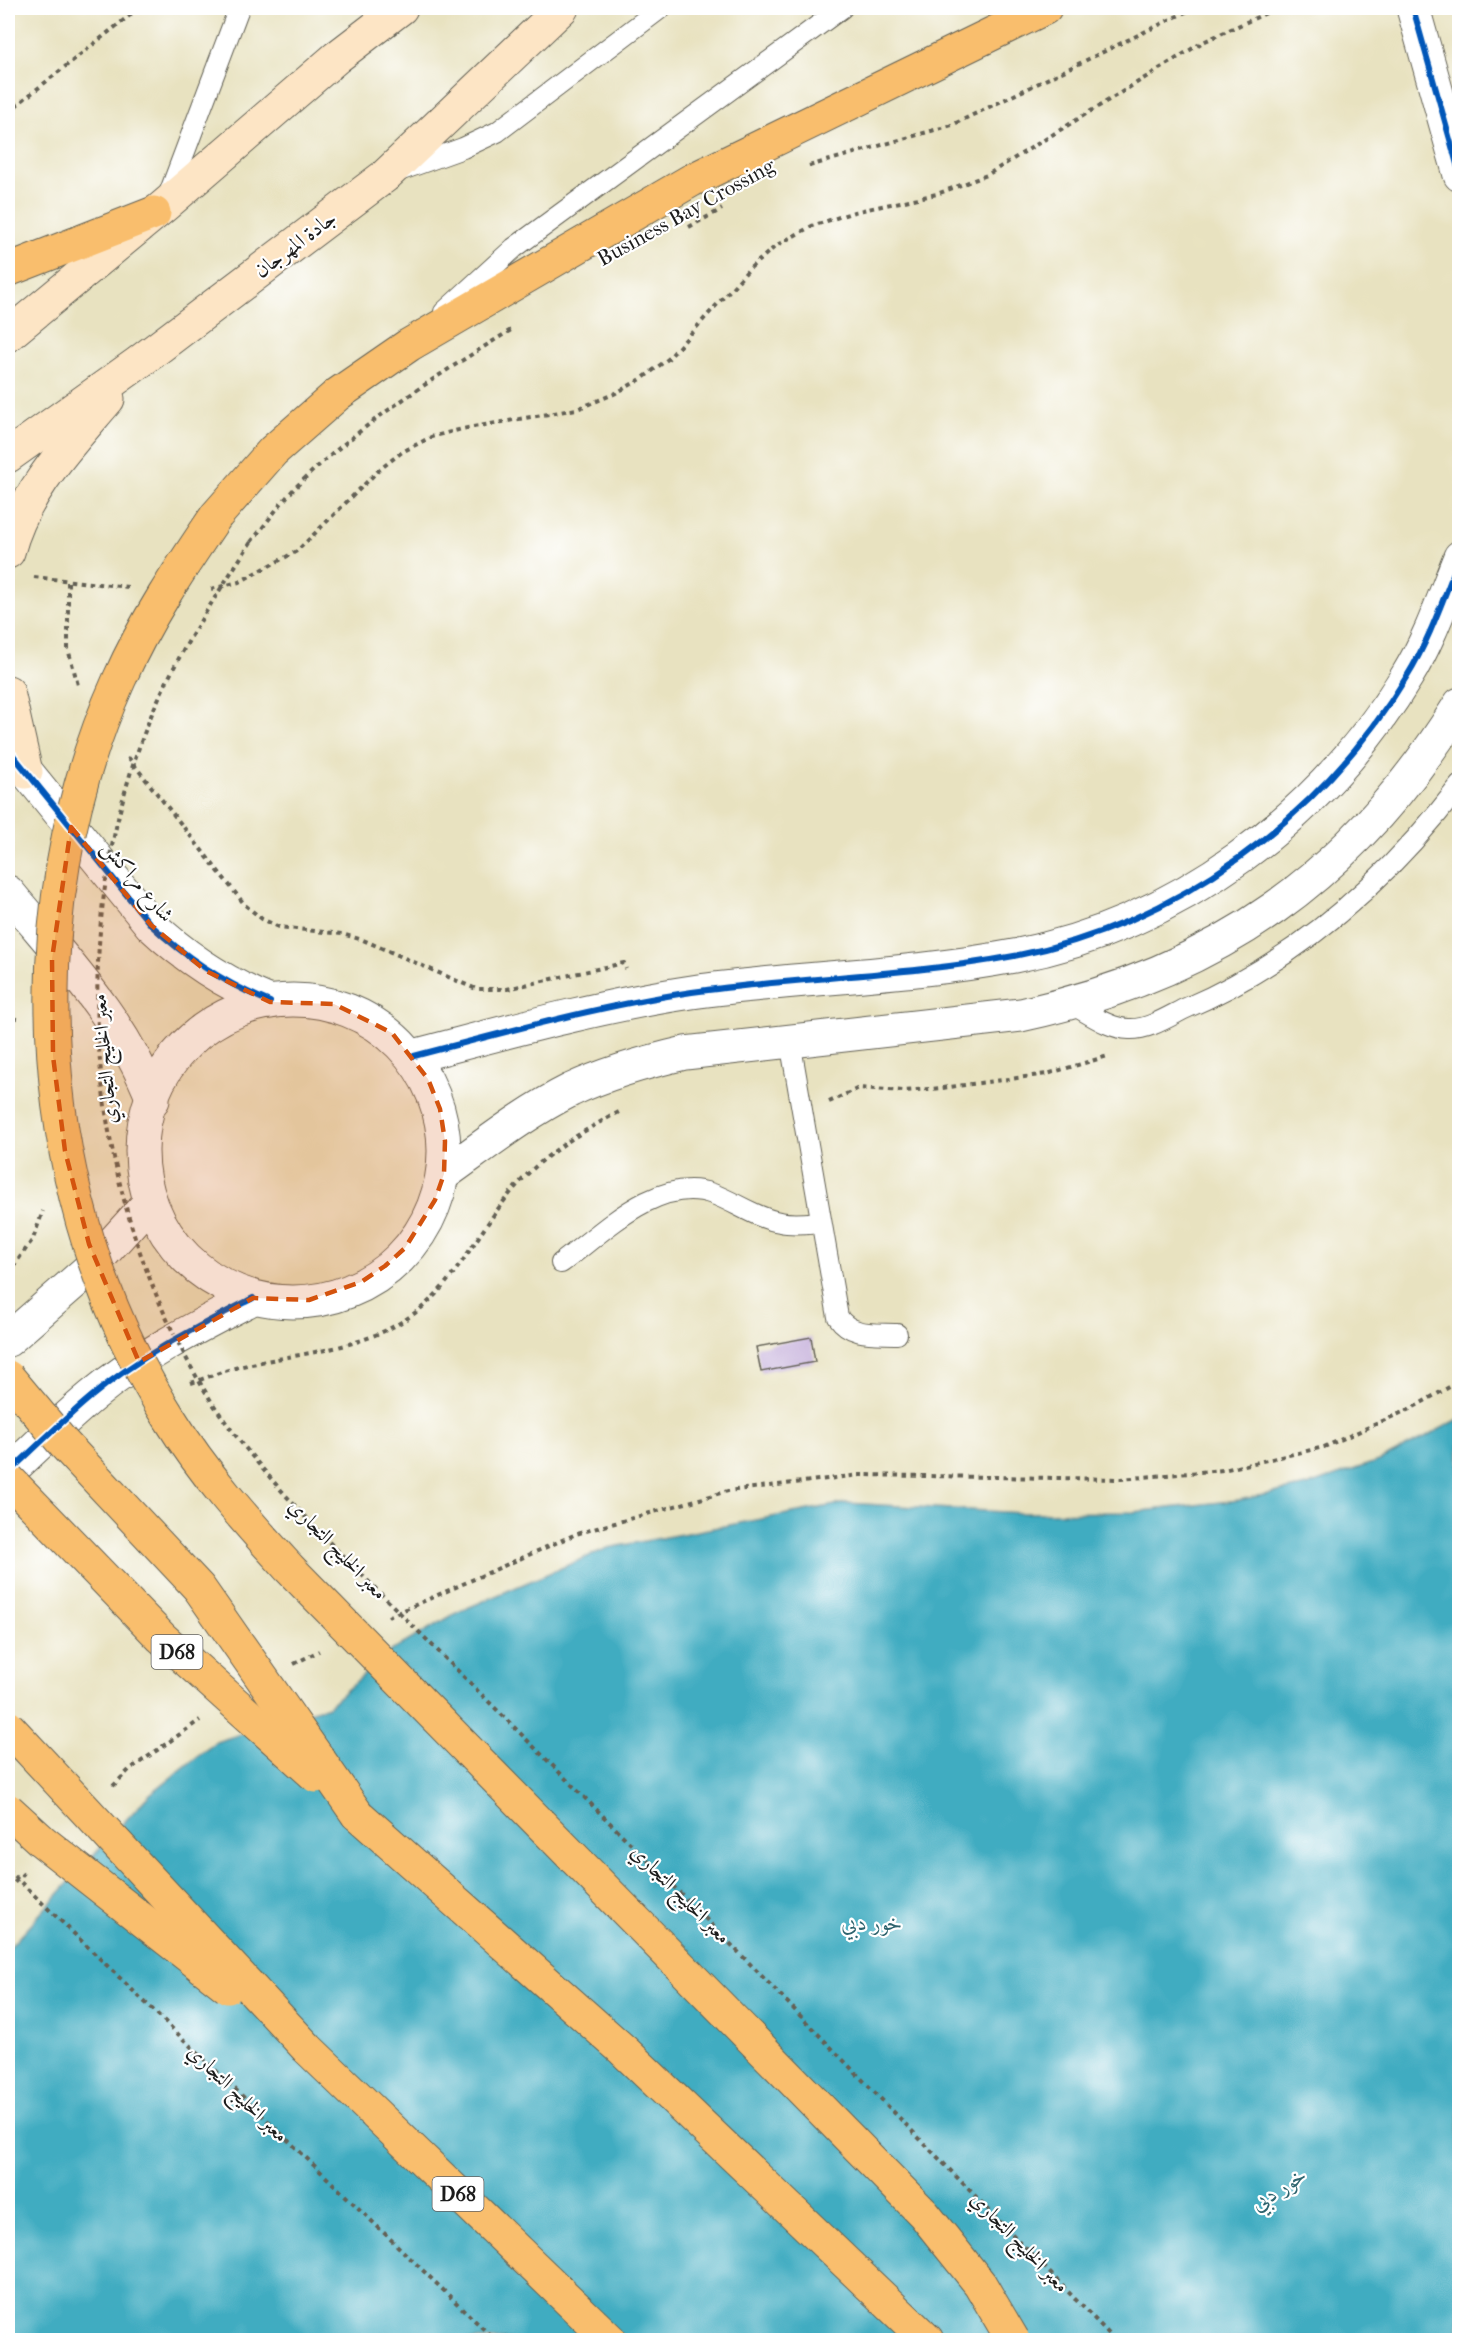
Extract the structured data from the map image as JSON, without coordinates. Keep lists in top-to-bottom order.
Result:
{
  "streets": {
    "main road": ["جادة المهرجان", "D68"],
    "street": ["شارع مراكش"],
    "path": ["Business Bay Crossing", "معبر الخليج التجاري"]
  },
  "water": ["خور دبي"]
}
